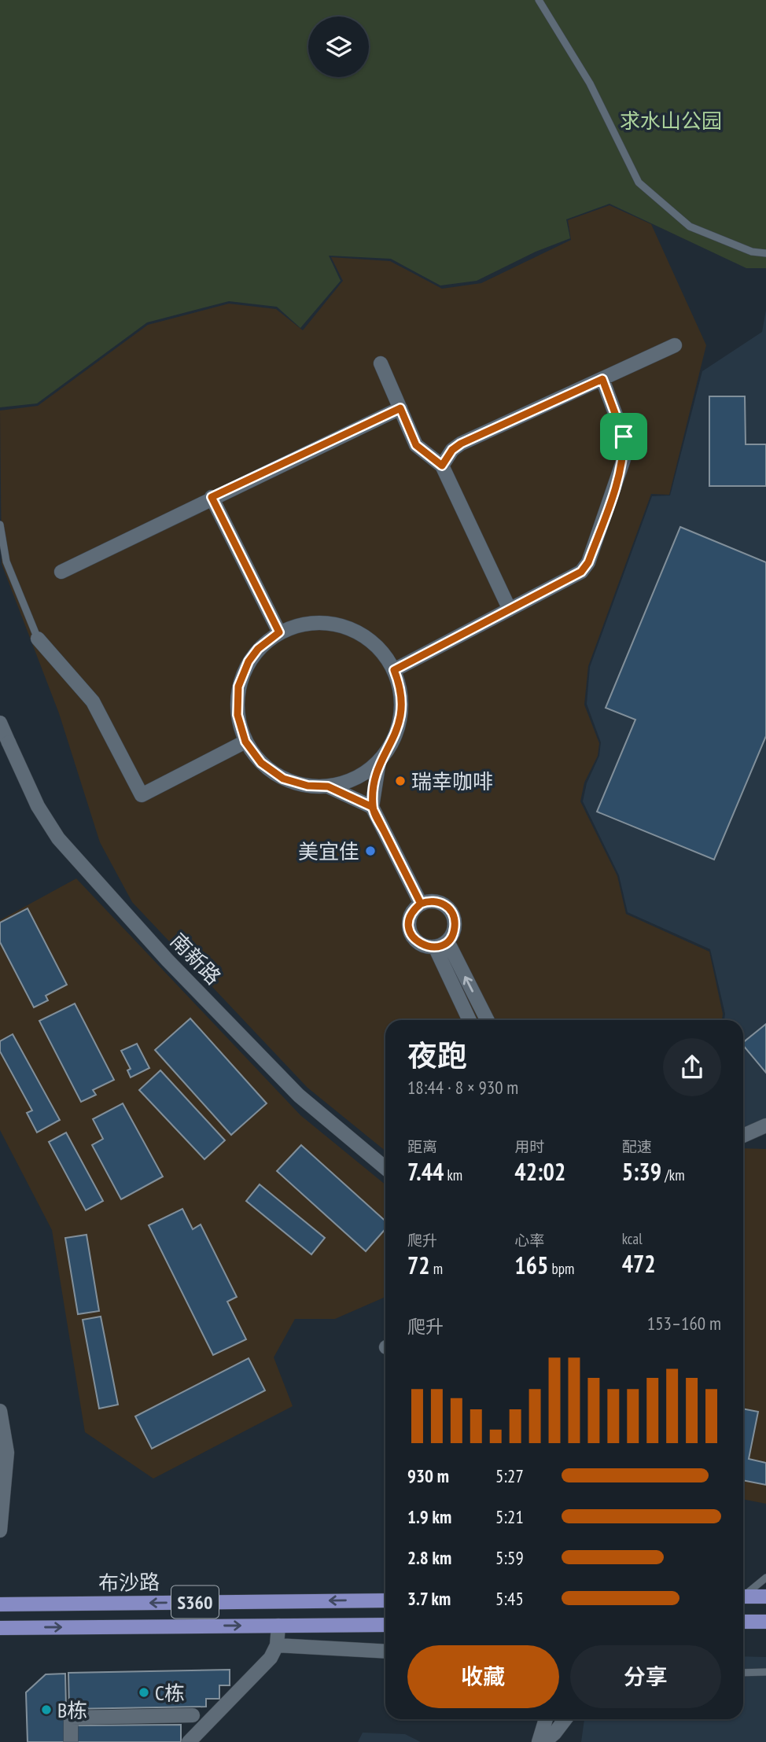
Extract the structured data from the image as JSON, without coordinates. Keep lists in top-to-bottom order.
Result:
{
  "streets": {
    "main road": ["布沙路", "S360"],
    "street": ["南新路"]
  },
  "parks": ["求水山公园"],
  "places": [
    "瑞幸咖啡",
    "美宜佳",
    "C栋",
    "B栋"
  ],
  "page": {
    "heading": ["夜跑", "18:44 · 8 × 930 m"],
    "stats": [
      ["距离", "7.44 km"],
      ["用时", "42:02"],
      ["配速", "5:39 /km"],
      ["爬升", "72 m"],
      ["心率", "165 bpm"],
      ["kcal", "472"]
    ],
    "chart": ["爬升", "153–160 m"],
    "list": [
      {
        "name": "930 m",
        "note": "5:27"
      },
      {
        "name": "1.9 km",
        "note": "5:21"
      },
      {
        "name": "2.8 km",
        "note": "5:59"
      },
      {
        "name": "3.7 km",
        "note": "5:45"
      }
    ],
    "buttons": ["收藏", "分享"]
  }
}
